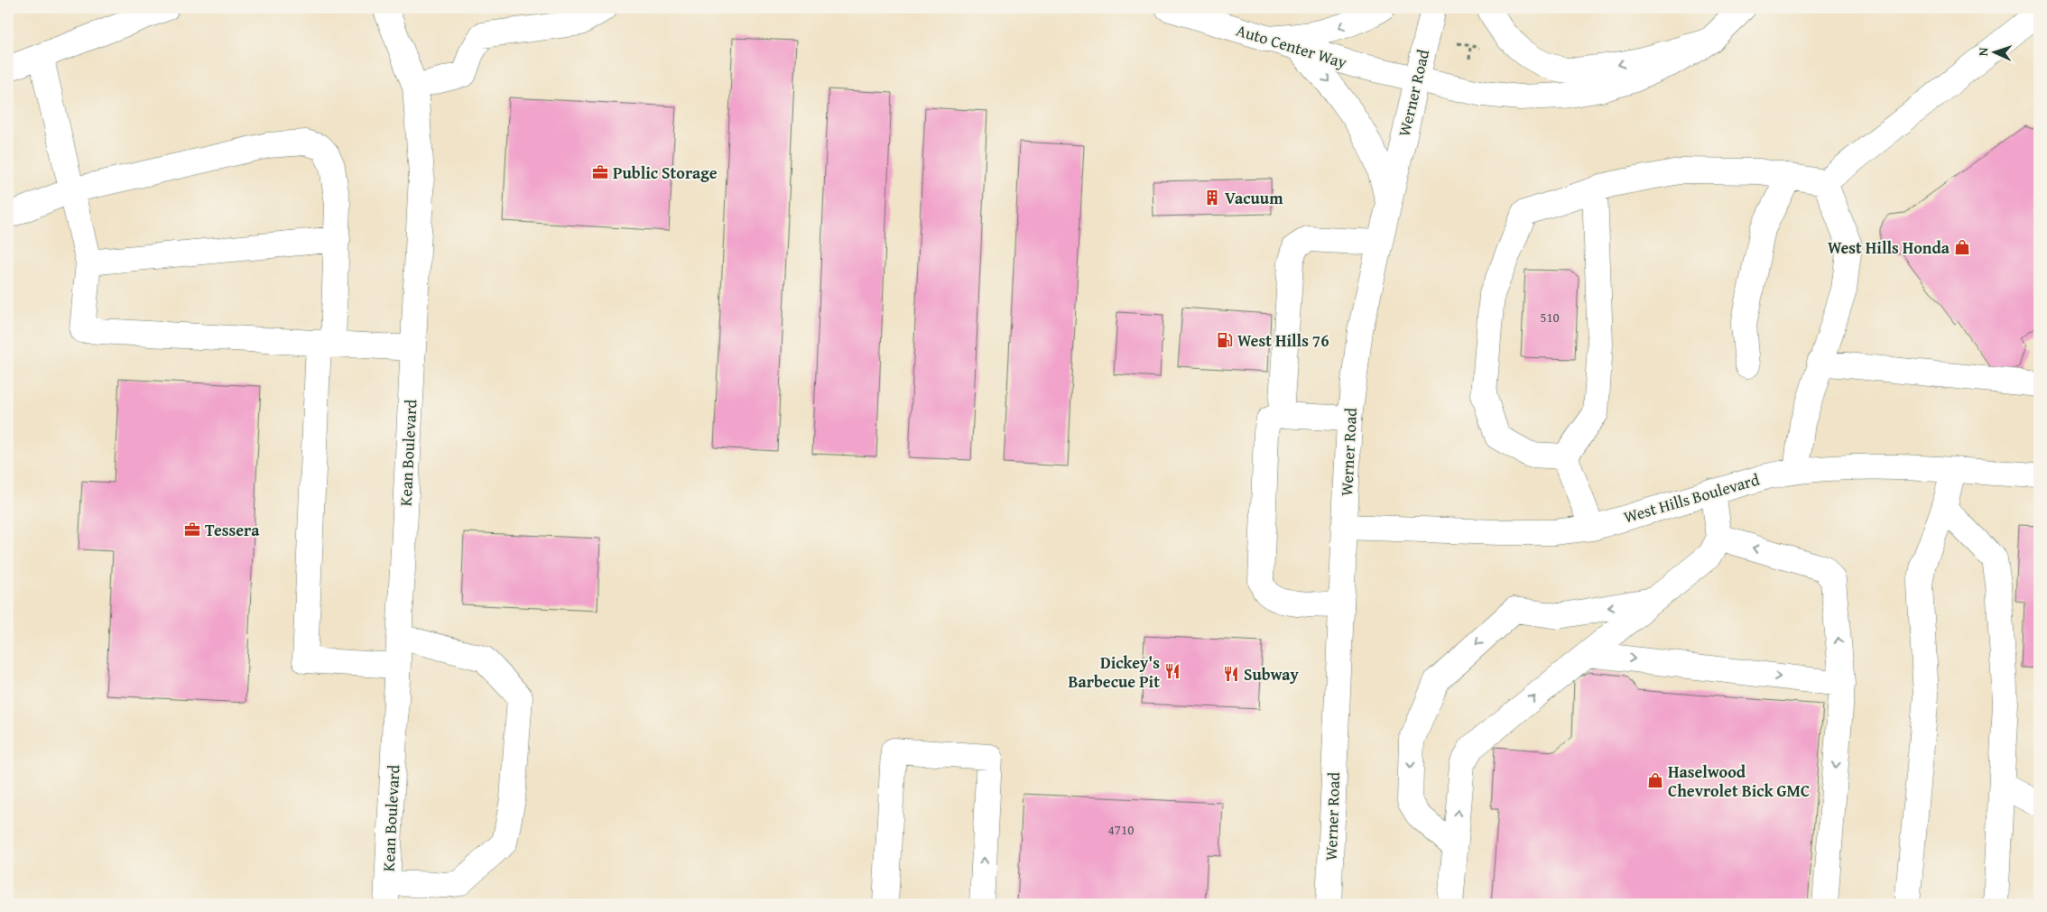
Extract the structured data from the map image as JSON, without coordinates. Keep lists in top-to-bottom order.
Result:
{
  "streets": {
    "street": [
      "Auto Center Way",
      "Werner Road",
      "Kean Boulevard",
      "West Hills Boulevard"
    ]
  },
  "crossings": [
    ["Auto Center Way", "Werner Road"],
    ["Werner Road", "West Hills Boulevard"]
  ],
  "places": {
    "office": ["Public Storage", "Tessera"],
    "building": ["Vacuum"],
    "shop": ["West Hills Honda", "Haselwood Chevrolet Bick GMC"],
    "fuel station": ["West Hills 76"],
    "restaurant": ["Dickey's Barbecue Pit", "Subway"]
  },
  "house_numbers": ["510", "4710"],
  "north": "left"
}
